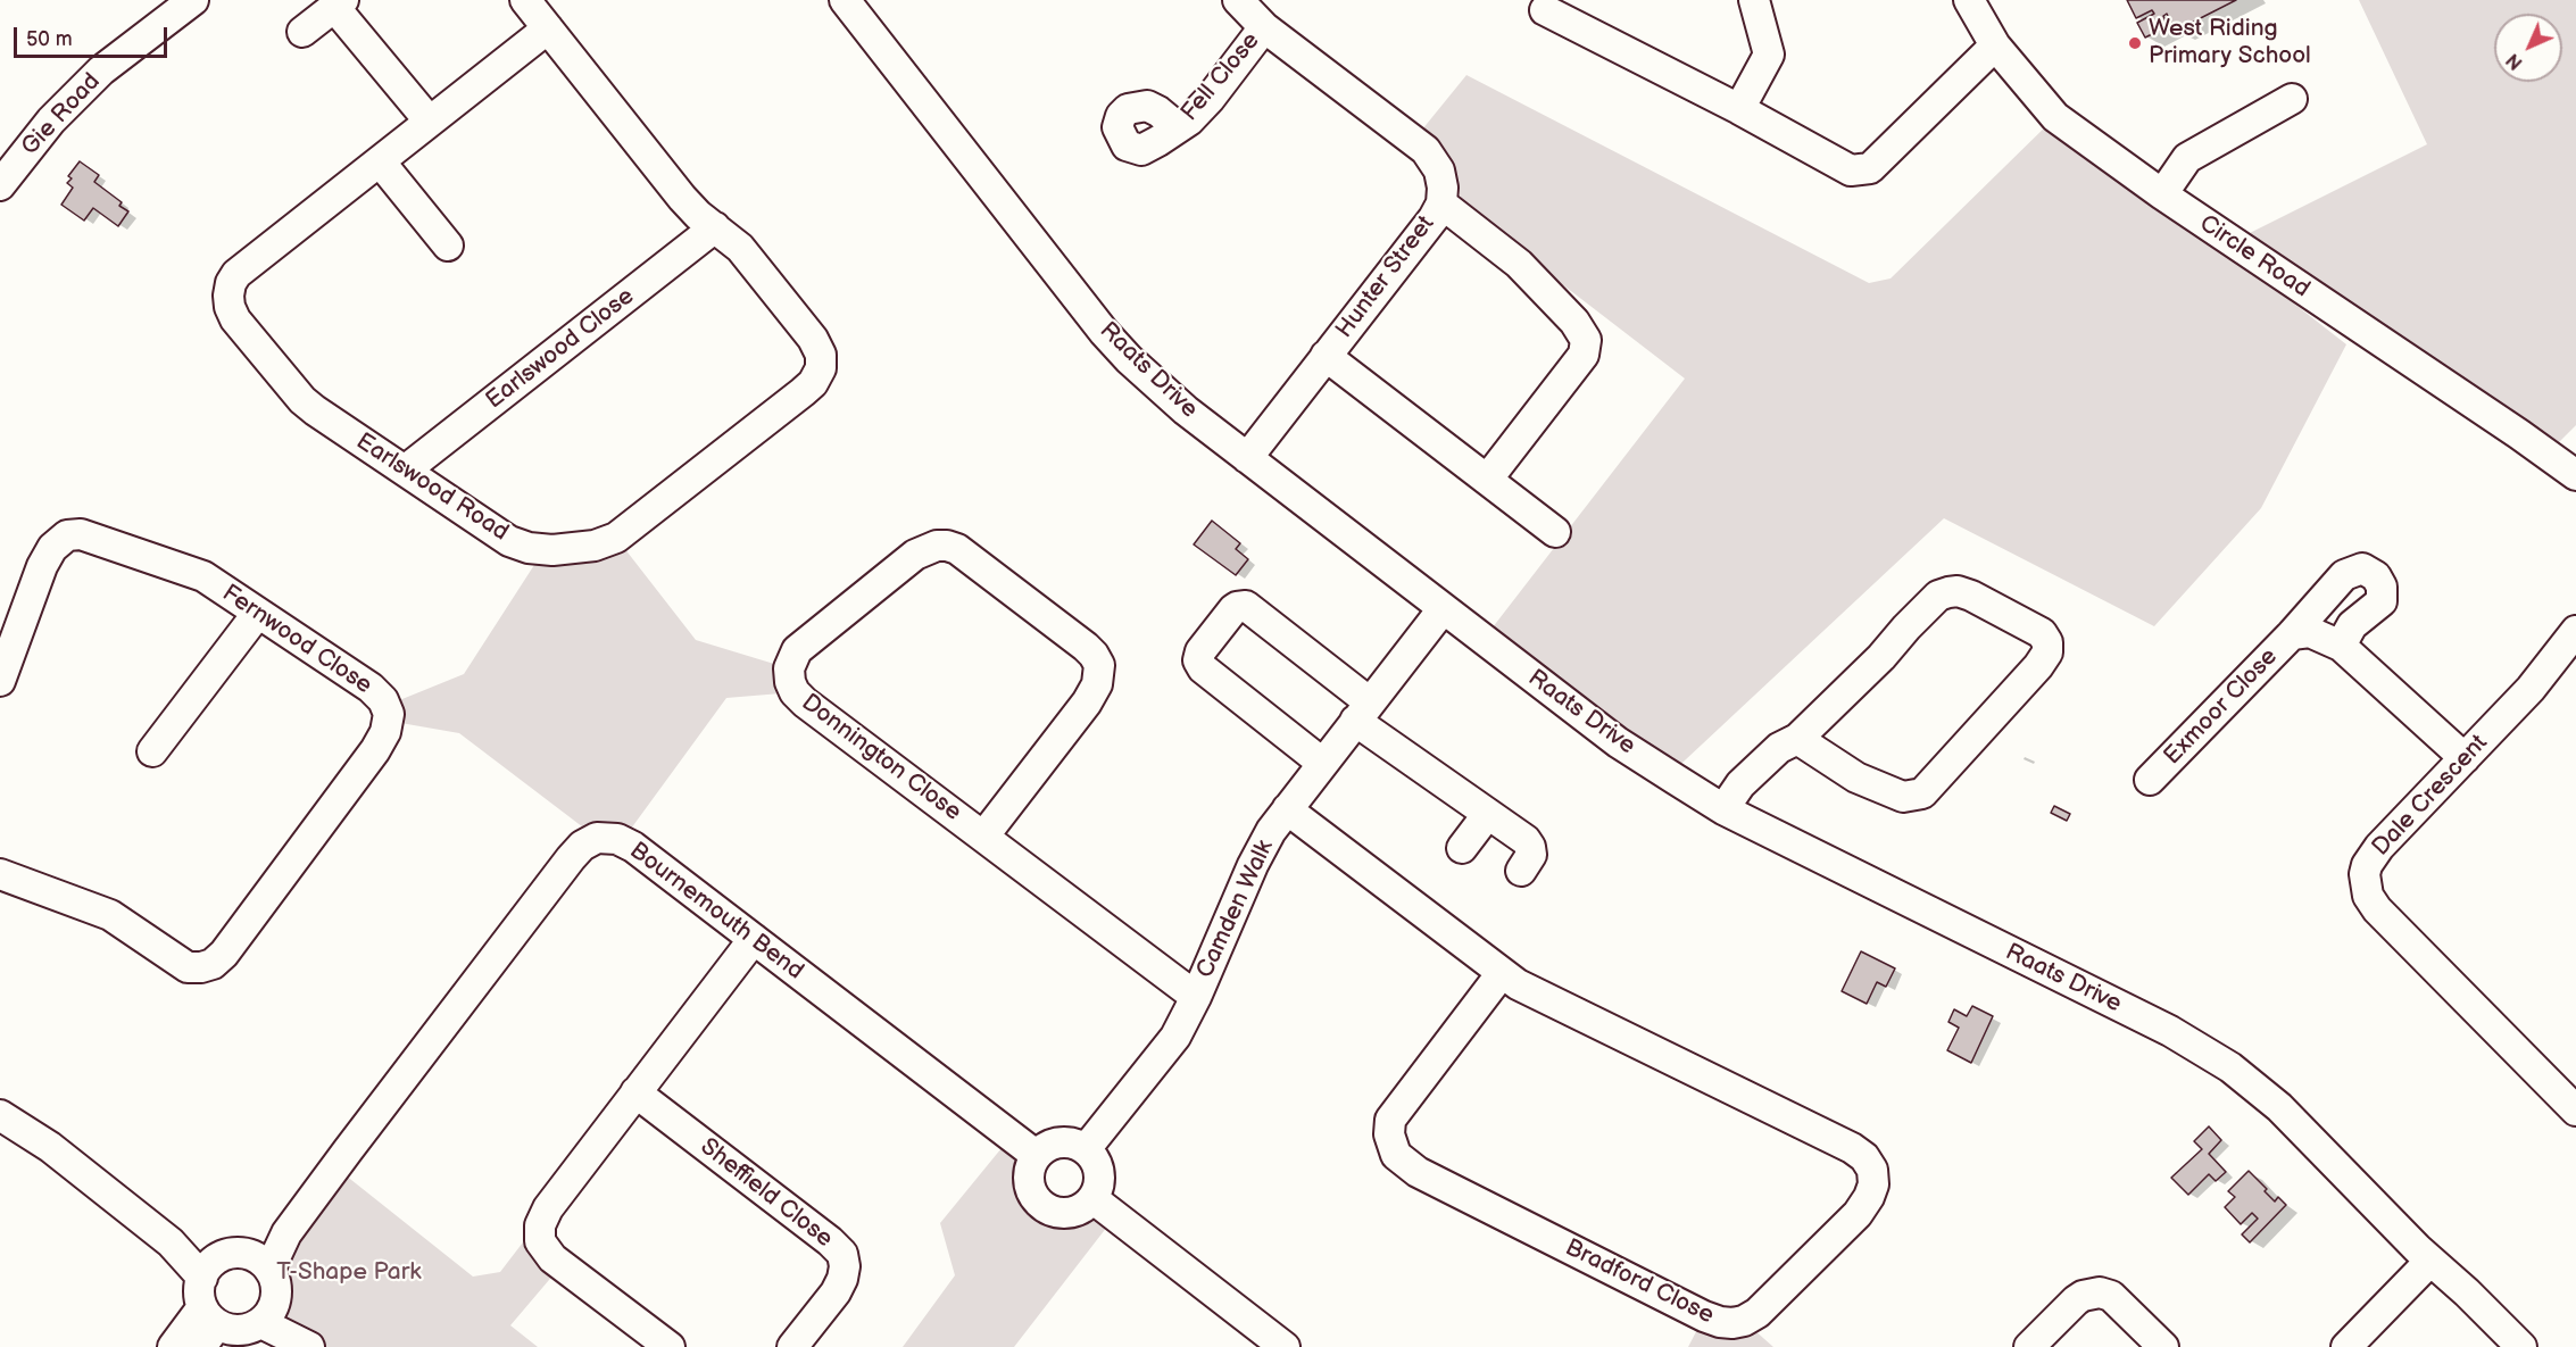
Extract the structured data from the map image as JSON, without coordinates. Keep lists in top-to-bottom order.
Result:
{
  "streets": {
    "street": [
      "Fell Close",
      "Gie Road",
      "Circle Road",
      "Hunter Street",
      "Earlswood Close",
      "Raats Drive",
      "Earlswood Road",
      "Fernwood Close",
      "Exmoor Close",
      "Donnington Close",
      "Dale Crescent",
      "Camden Walk",
      "Bournemouth Bend",
      "Sheffield Close",
      "Bradford Close"
    ]
  },
  "crossings": [
    ["Fell Close", "Hunter Street"],
    ["Hunter Street", "Raats Drive"],
    ["Earlswood Close", "Earlswood Road"],
    ["Raats Drive", "Camden Walk"],
    ["Exmoor Close", "Dale Crescent"],
    ["Donnington Close", "Camden Walk"],
    ["Camden Walk", "Bournemouth Bend"],
    ["Camden Walk", "Bradford Close"]
  ],
  "parks": ["T-Shape Park"],
  "places": ["West Riding Primary School"],
  "scale_bar": "50 m",
  "north": "bottom left"
}
